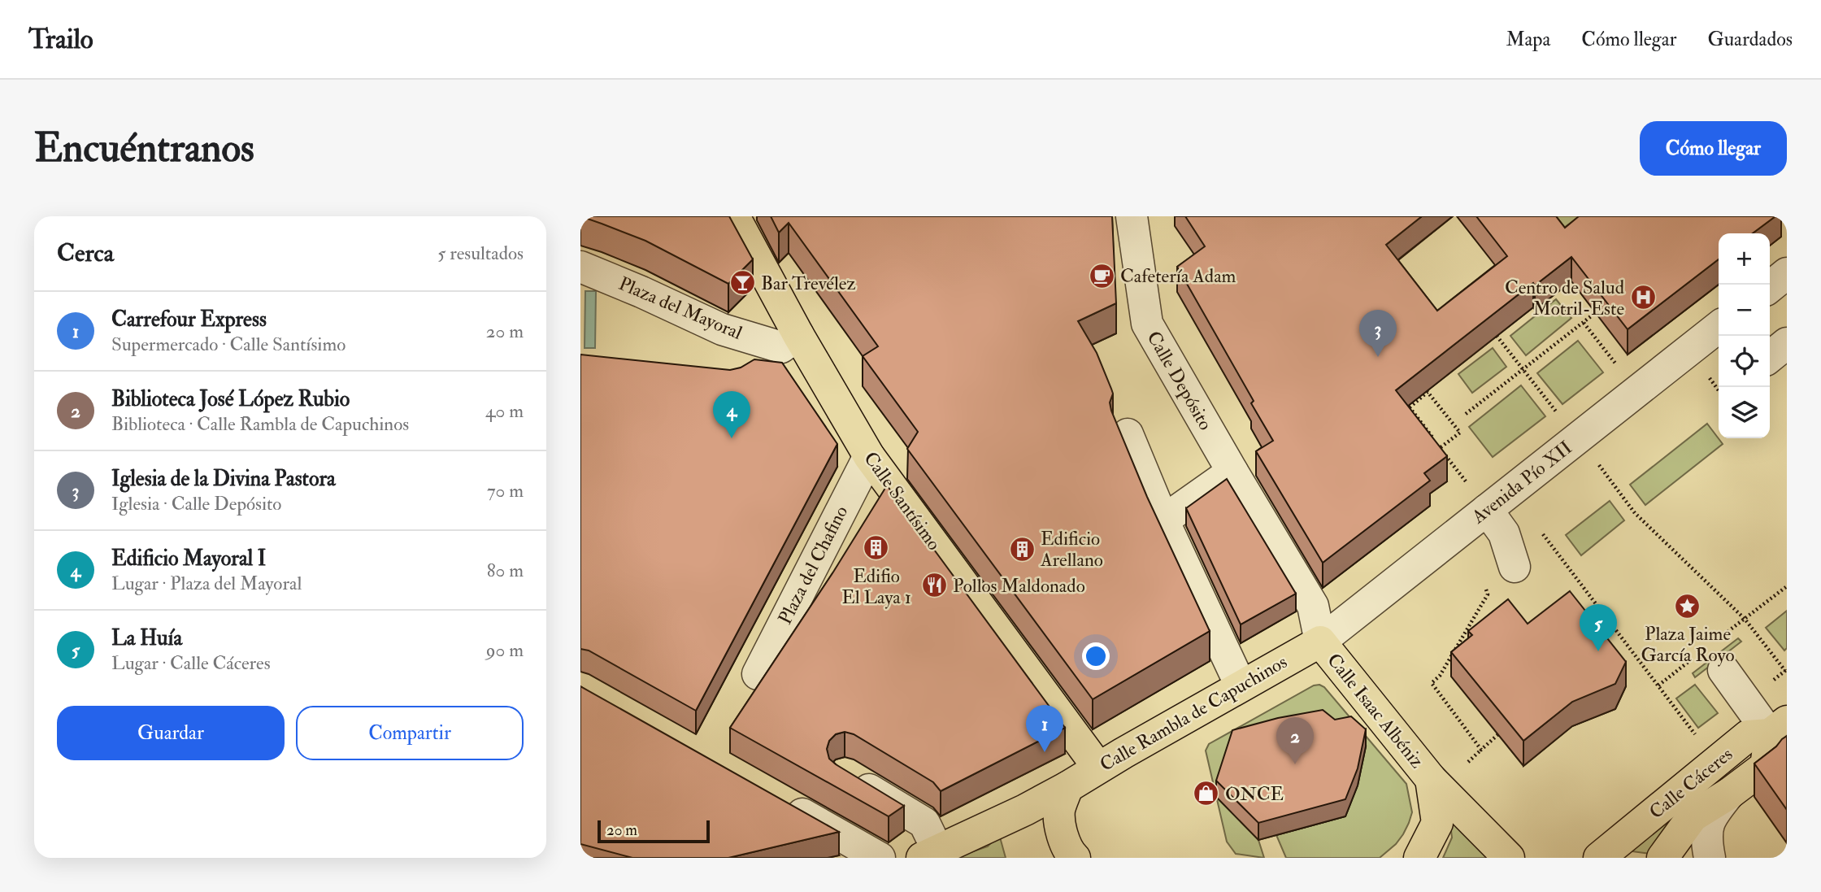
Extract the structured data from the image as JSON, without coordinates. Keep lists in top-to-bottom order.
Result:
{
  "streets": {
    "main road": [
      "Calle Santísimo",
      "Calle Isaac Albéniz",
      "Calle Rambla de Capuchinos",
      "Calle Cáceres"
    ],
    "street": [
      "Plaza del Mayoral",
      "Calle Depósito",
      "Avenida Pío XII",
      "Plaza del Chafino"
    ]
  },
  "crossings": [
    ["Plaza del Mayoral", "Calle Santísimo"],
    ["Calle Depósito", "Avenida Pío XII"],
    ["Calle Depósito", "Calle Isaac Albéniz"],
    ["Calle Depósito", "Calle Rambla de Capuchinos"],
    ["Avenida Pío XII", "Calle Isaac Albéniz"],
    ["Avenida Pío XII", "Calle Rambla de Capuchinos"],
    ["Calle Santísimo", "Plaza del Chafino"],
    ["Calle Santísimo", "Calle Rambla de Capuchinos"],
    ["Calle Isaac Albéniz", "Calle Rambla de Capuchinos"]
  ],
  "places": {
    "cafe": ["Cafetería Adam"],
    "bar": ["Bar Trevélez"],
    "hospital": ["Centro de Salud Motril-Este"],
    "building": ["Edifio El Laya 1", "Edificio Arellano"],
    "restaurant": ["Pollos Maldonado"],
    "place": ["Plaza Jaime García Royo"],
    "shop": ["ONCE"]
  },
  "scale_bar": "20 m",
  "page": {
    "header": "Trailo",
    "nav": ["Mapa", "Cómo llegar", "Guardados"],
    "buttons": [
      "Cómo llegar",
      ["Guardar", "Compartir"]
    ],
    "title": "Encuéntranos",
    "heading": ["Cerca", "5 resultados"],
    "map_buttons": ["+", "−"],
    "list": [
      {
        "mark": "1",
        "name": "Carrefour Express",
        "note": "Supermercado · Calle Santísimo",
        "value": "20 m"
      },
      {
        "mark": "2",
        "name": "Biblioteca José López Rubio",
        "note": "Biblioteca · Calle Rambla de Capuchinos",
        "value": "40 m"
      },
      {
        "mark": "3",
        "name": "Iglesia de la Divina Pastora",
        "note": "Iglesia · Calle Depósito",
        "value": "70 m"
      },
      {
        "mark": "4",
        "name": "Edificio Mayoral I",
        "note": "Lugar · Plaza del Mayoral",
        "value": "80 m"
      },
      {
        "mark": "5",
        "name": "La Huía",
        "note": "Lugar · Calle Cáceres",
        "value": "90 m"
      }
    ],
    "pins": [
      "3",
      "4",
      "5",
      "1",
      "2"
    ],
    "scale": "20 m"
  }
}
